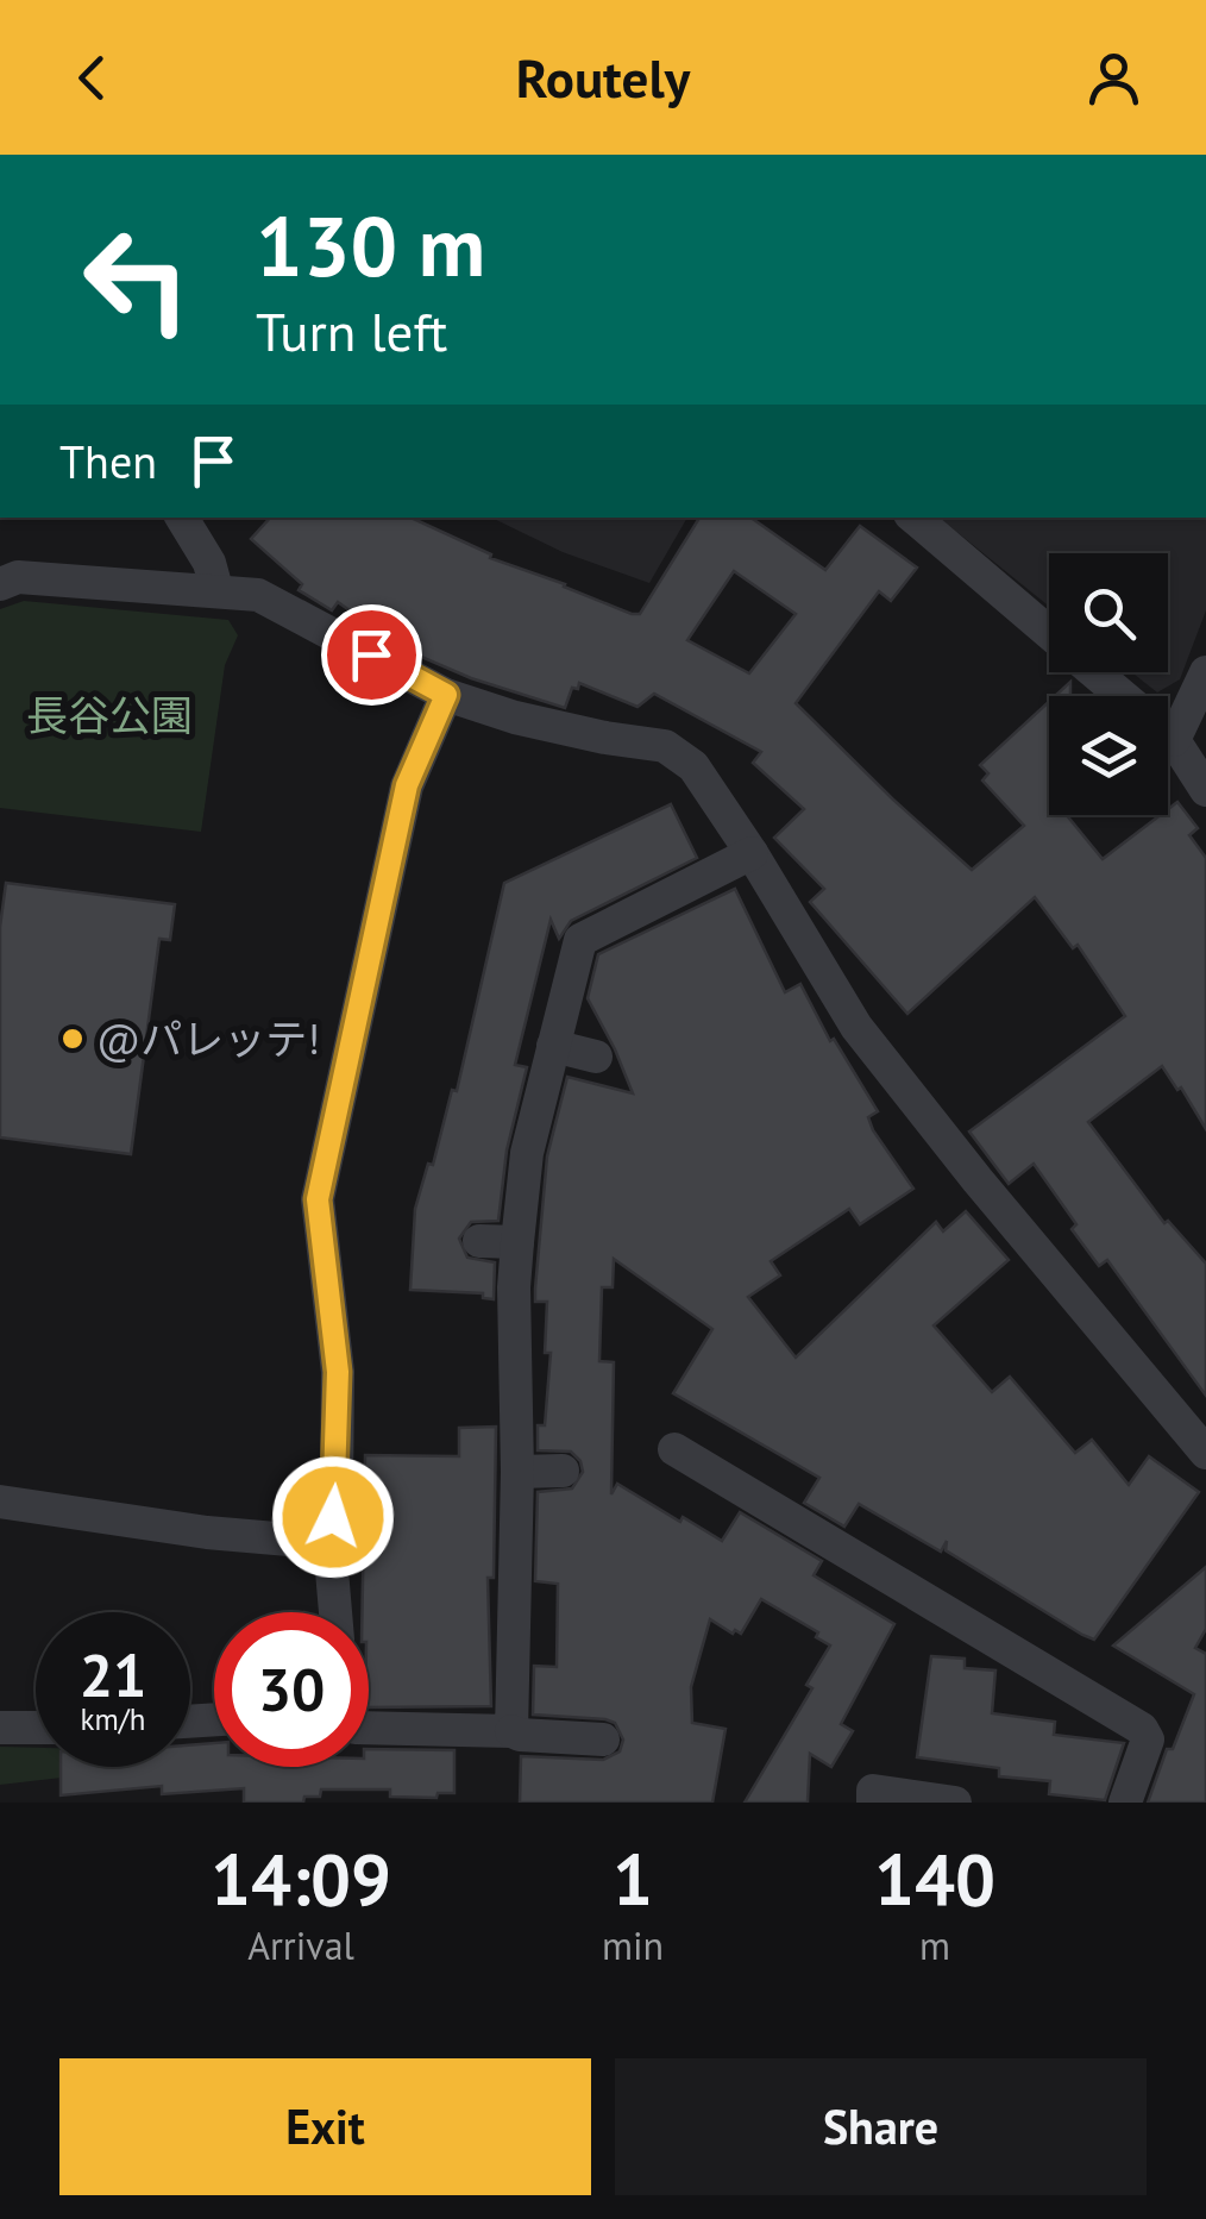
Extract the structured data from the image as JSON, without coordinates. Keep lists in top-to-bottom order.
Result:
{
  "parks": ["長谷公園"],
  "places": ["@パレッテ!"],
  "page": {
    "header": "Routely",
    "turn": ["130 m", "Turn left"],
    "then": "Then",
    "speed": "21 km/h",
    "limit": "30",
    "eta": [
      "14:09",
      "Arrival",
      "1",
      "min",
      "140",
      "m"
    ],
    "buttons": ["Exit", "Share"]
  }
}
